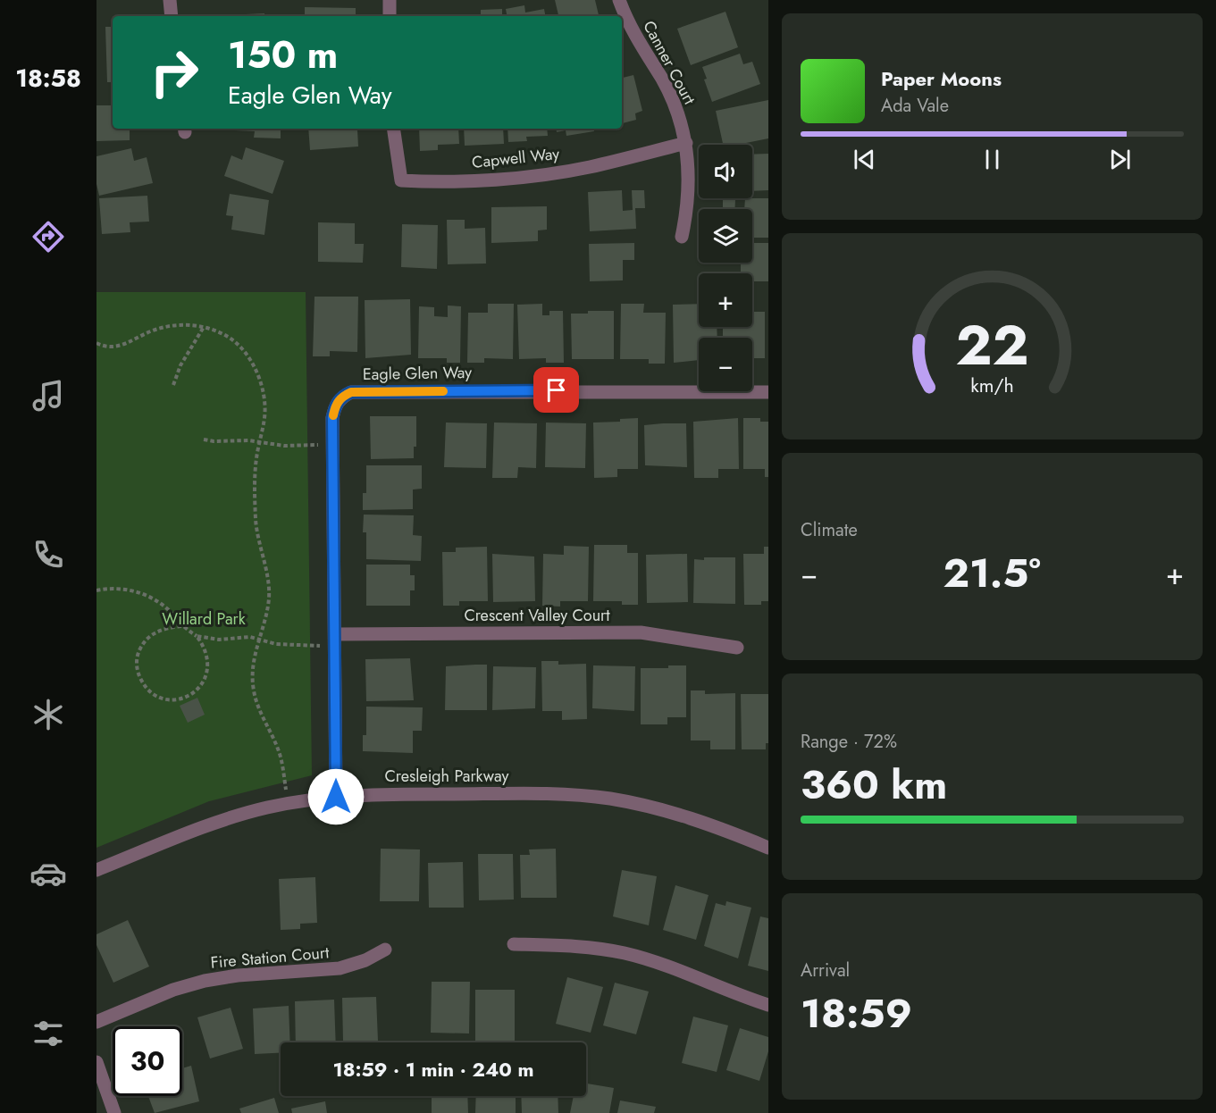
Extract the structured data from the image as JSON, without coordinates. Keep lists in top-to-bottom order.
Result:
{
  "streets": {
    "street": [
      "Canner Court",
      "Capwell Way",
      "Eagle Glen Way",
      "Crescent Valley Court",
      "Cresleigh Parkway",
      "Fire Station Court"
    ]
  },
  "crossings": [
    ["Canner Court", "Capwell Way"],
    ["Eagle Glen Way", "Crescent Valley Court"],
    ["Eagle Glen Way", "Cresleigh Parkway"]
  ],
  "parks": ["Willard Park"],
  "page": {
    "tabs": "18:58",
    "turn": ["150 m", "Eagle Glen Way"],
    "song": ["Paper Moons", "Ada Vale"],
    "map_buttons": ["+", "−"],
    "tile": [
      "Climate",
      ["Range · 72%", "360 km"],
      ["Arrival", "18:59"]
    ],
    "heat": ["−", "21.5°", "+"],
    "limit": "30",
    "trip": "18:59 · 1 min · 240 m",
    "gauge": ["22", "km/h"]
  }
}
